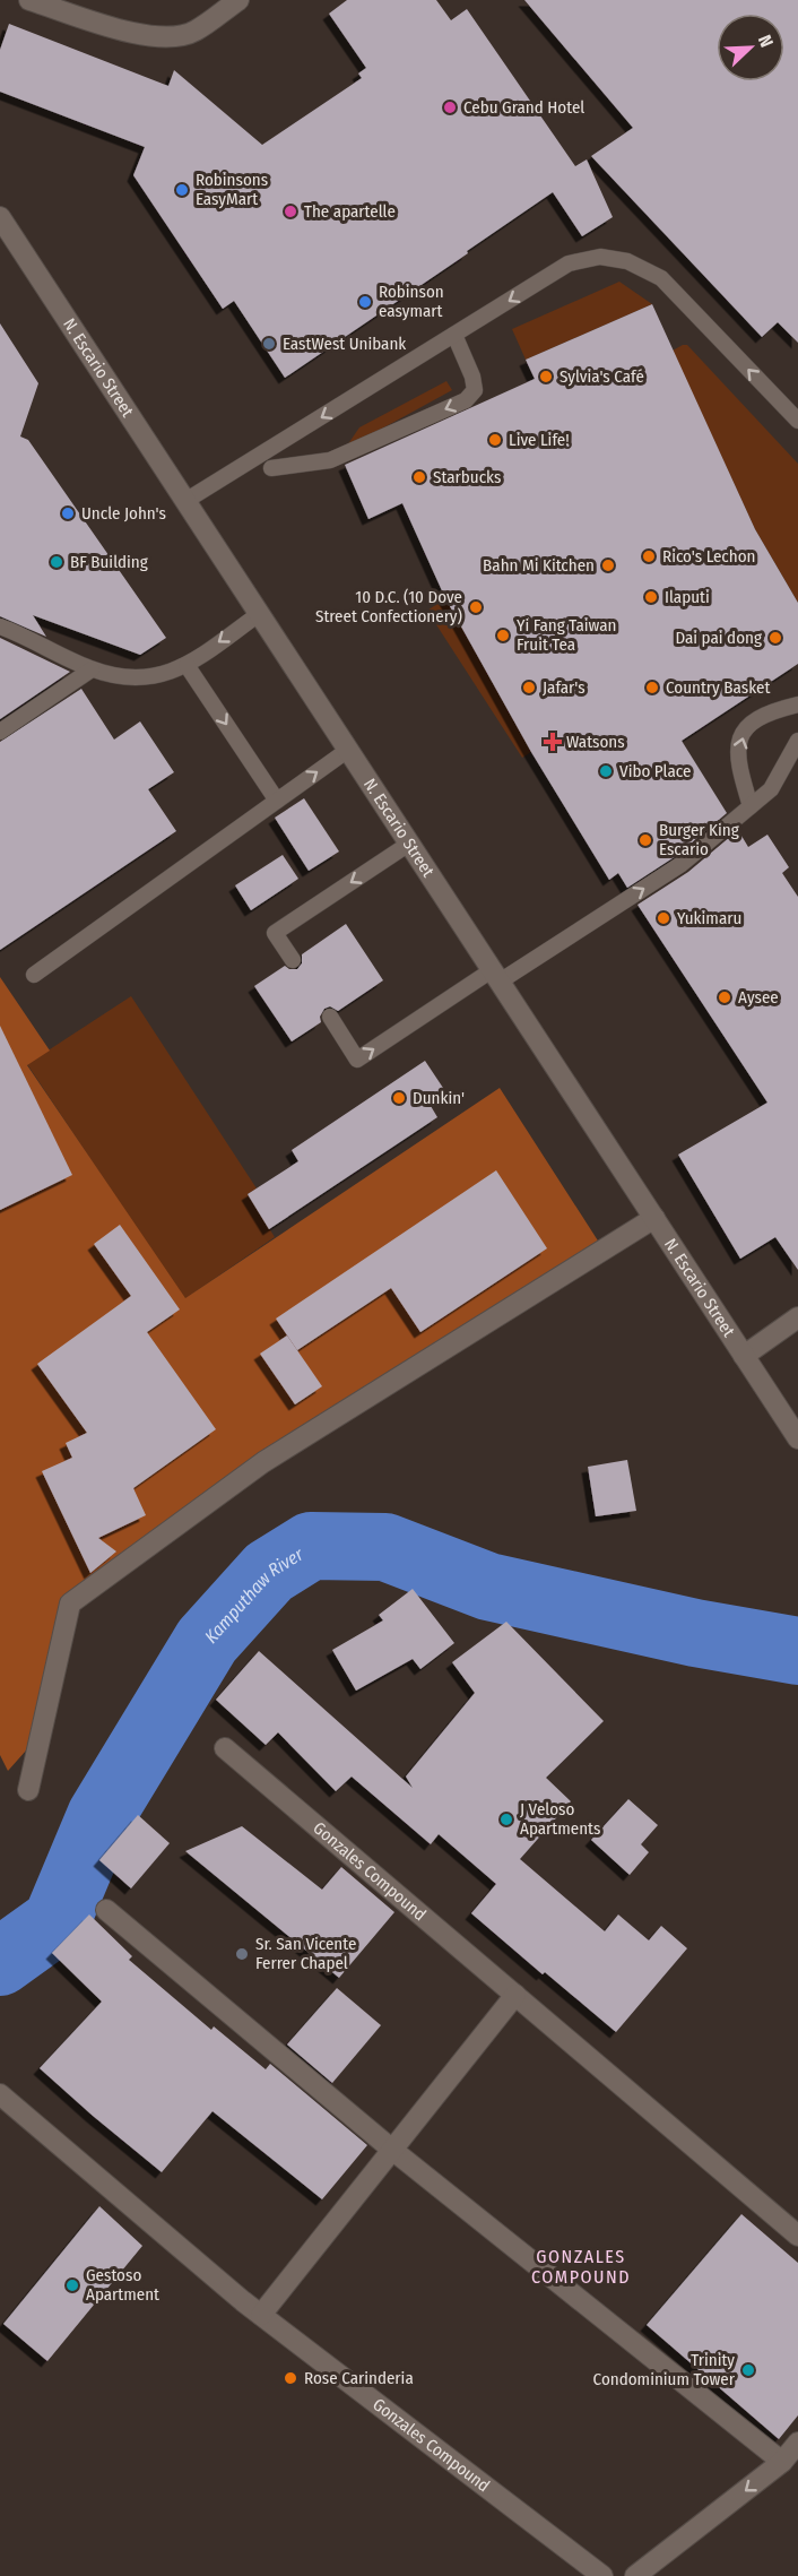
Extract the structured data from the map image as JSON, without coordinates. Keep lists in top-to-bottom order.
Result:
{
  "streets": {
    "street": ["N. Escario Street", "Gonzales Compound"]
  },
  "districts": ["GONZALES COMPOUND"],
  "water": ["Kamputhaw River"],
  "places": {
    "other": [
      "Cebu Grand Hotel",
      "Robinsons EasyMart",
      "The apartelle",
      "Robinson easymart",
      "EastWest Unibank",
      "Sylvia's Café",
      "Live Life!",
      "Starbucks",
      "Uncle John's",
      "Rico's Lechon",
      "BF Building",
      "Bahn Mi Kitchen",
      "Ilaputi",
      "10 D.C. (10 Dove Street Confectionery)",
      "Yi Fang Taiwan Fruit Tea",
      "Dai pai dong",
      "Jafar's",
      "Country Basket",
      "Vibo Place",
      "Burger King Escario",
      "Yukimaru",
      "Aysee",
      "Dunkin'",
      "J Veloso Apartments",
      "Sr. San Vicente Ferrer Chapel",
      "Gestoso Apartment",
      "Trinity Condominium Tower",
      "Rose Carinderia"
    ],
    "health": ["Watsons"]
  },
  "north": "top right"
}
